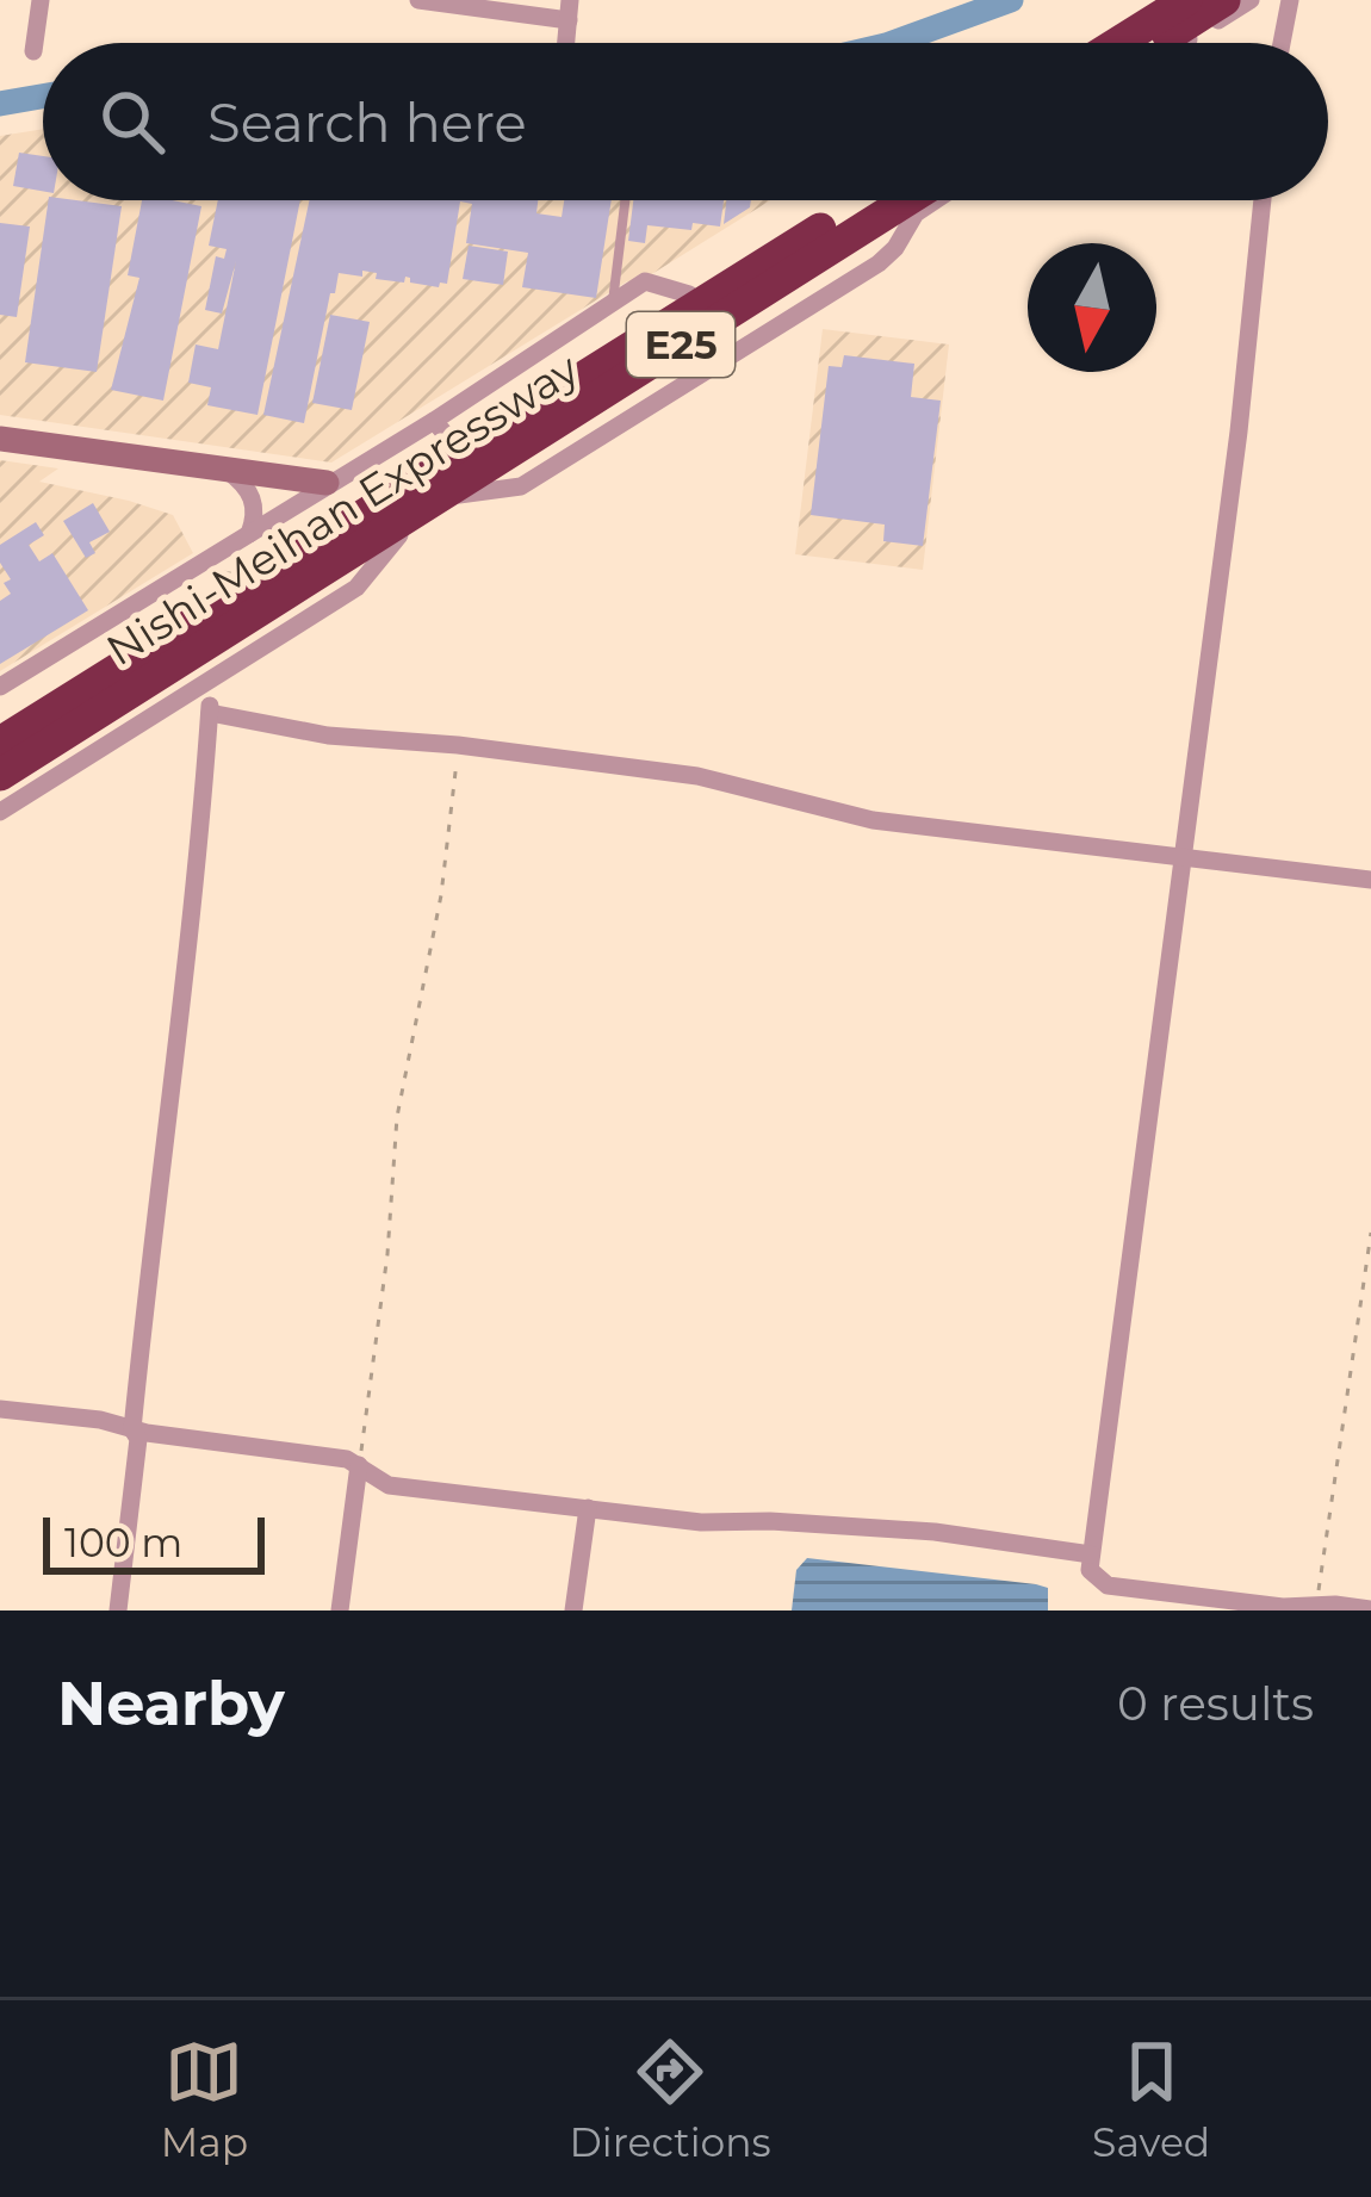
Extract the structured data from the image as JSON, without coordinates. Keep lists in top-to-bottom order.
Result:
{
  "streets": {
    "highway": ["E25", "Nishi-Meihan Expressway"]
  },
  "scale_bar": "100 m",
  "north": "bottom",
  "page": {
    "search": "Search here",
    "scale": "100 m",
    "heading": ["Nearby", "0 results"],
    "nav": ["Map", "Directions", "Saved"]
  }
}
